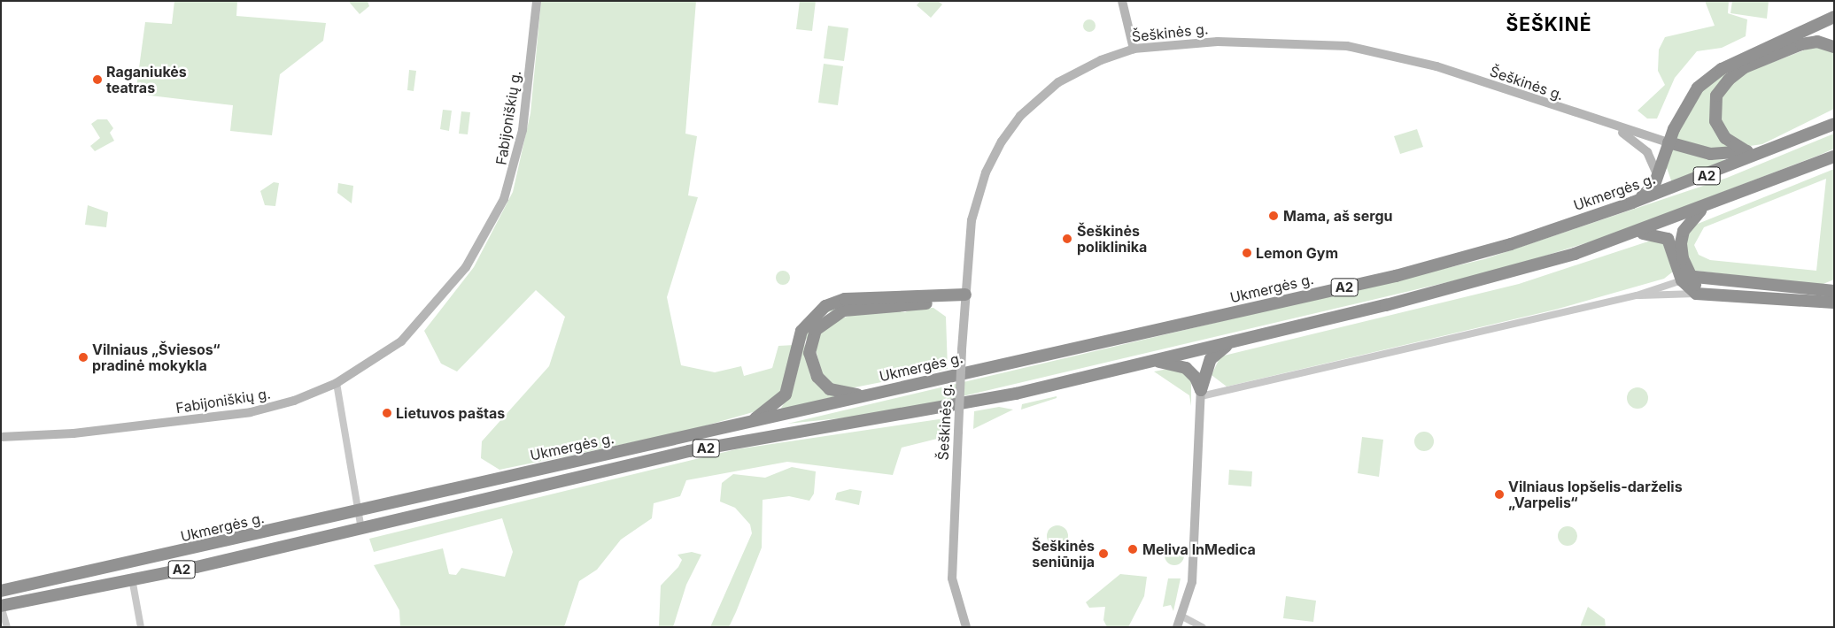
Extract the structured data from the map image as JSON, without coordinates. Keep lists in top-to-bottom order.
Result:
{
  "streets": {
    "highway": ["A2", "Ukmergės g."],
    "street": ["Šeškinės g.", "Fabijoniškių g."]
  },
  "districts": ["ŠEŠKINĖ"],
  "places": [
    "Raganiukės teatras",
    "Mama, aš sergu",
    "Šeškinės poliklinika",
    "Lemon Gym",
    "Vilniaus „Šviesos“ pradinė mokykla",
    "Lietuvos paštas",
    "Vilniaus lopšelis-darželis „Varpelis“",
    "Meliva InMedica",
    "Šeškinės seniūnija"
  ]
}
